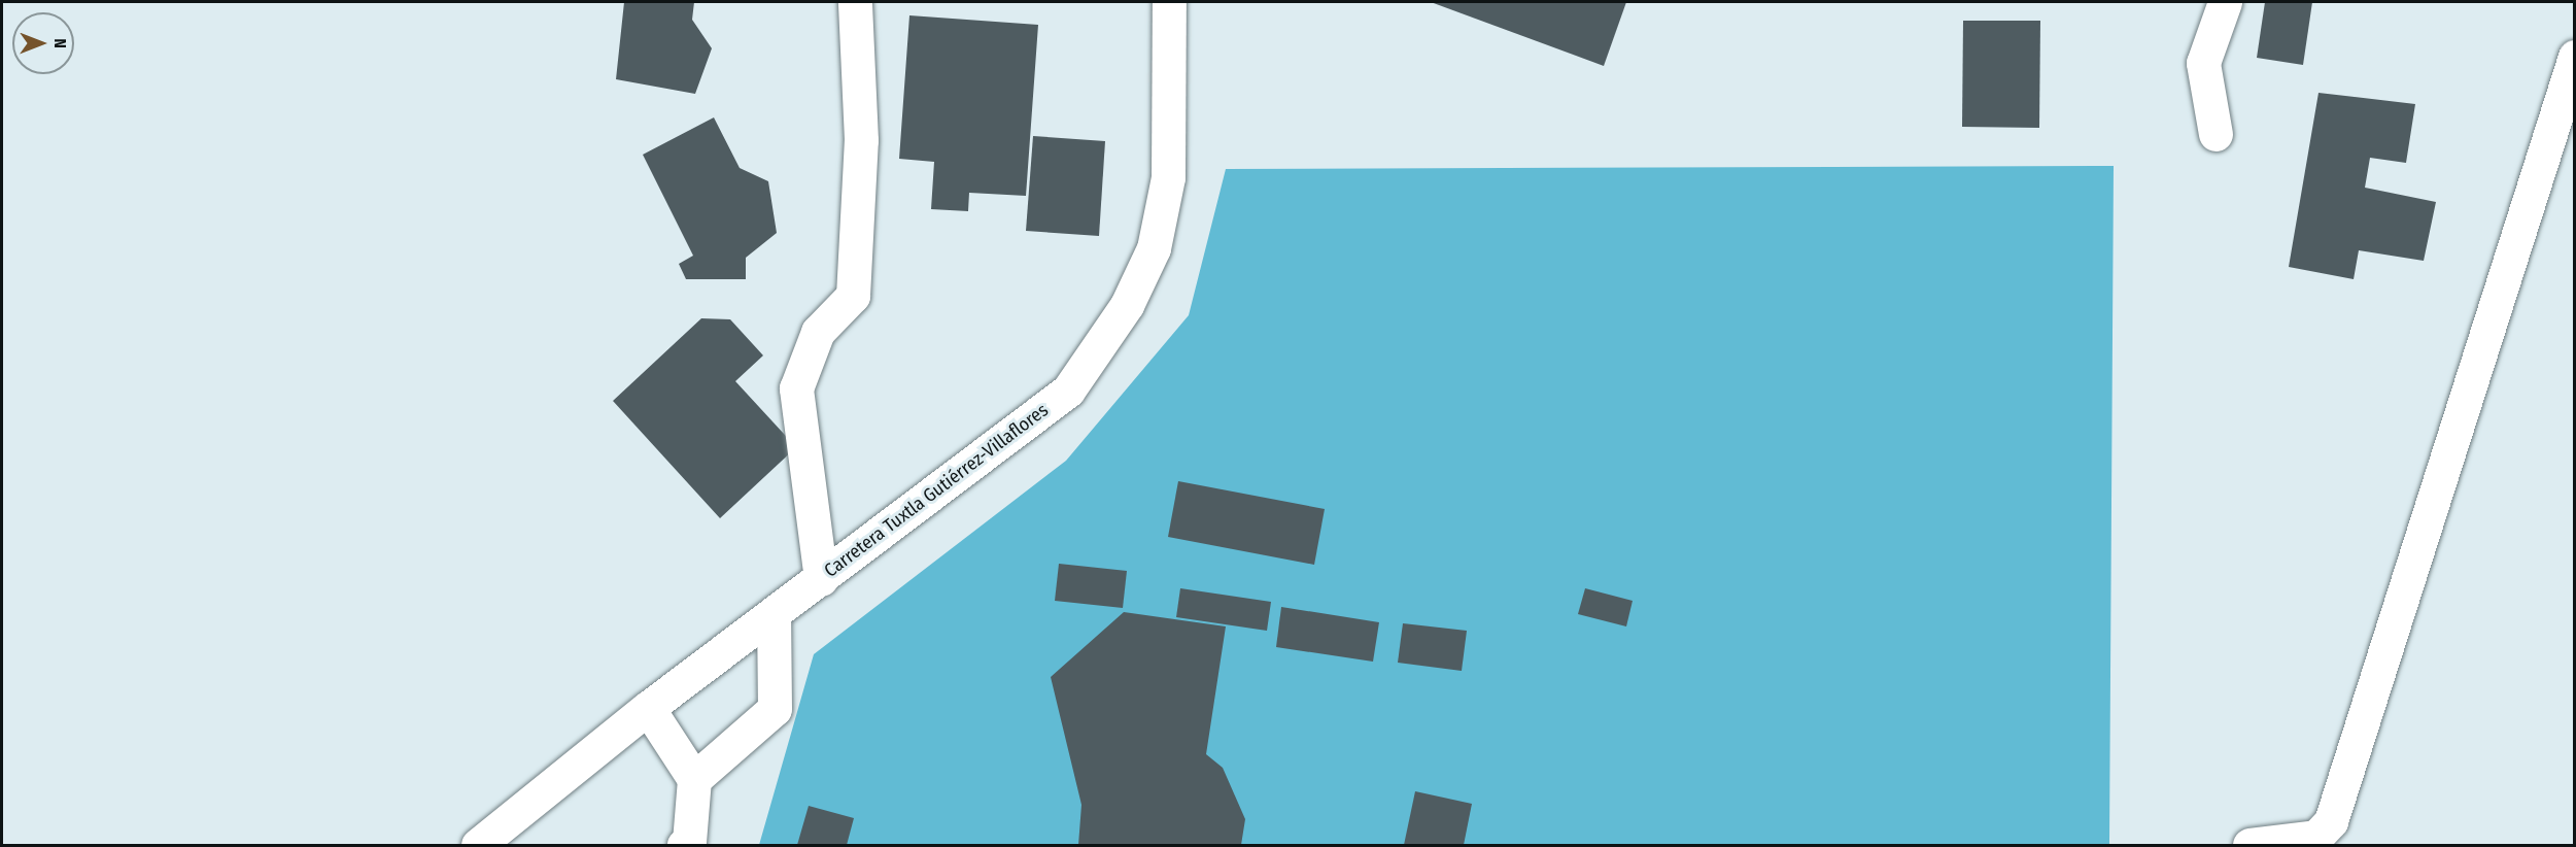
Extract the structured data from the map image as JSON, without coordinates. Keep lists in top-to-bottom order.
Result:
{
  "streets": {
    "street": ["Carretera Tuxtla Gutiérrez-Villaflores"]
  },
  "north": "right"
}
